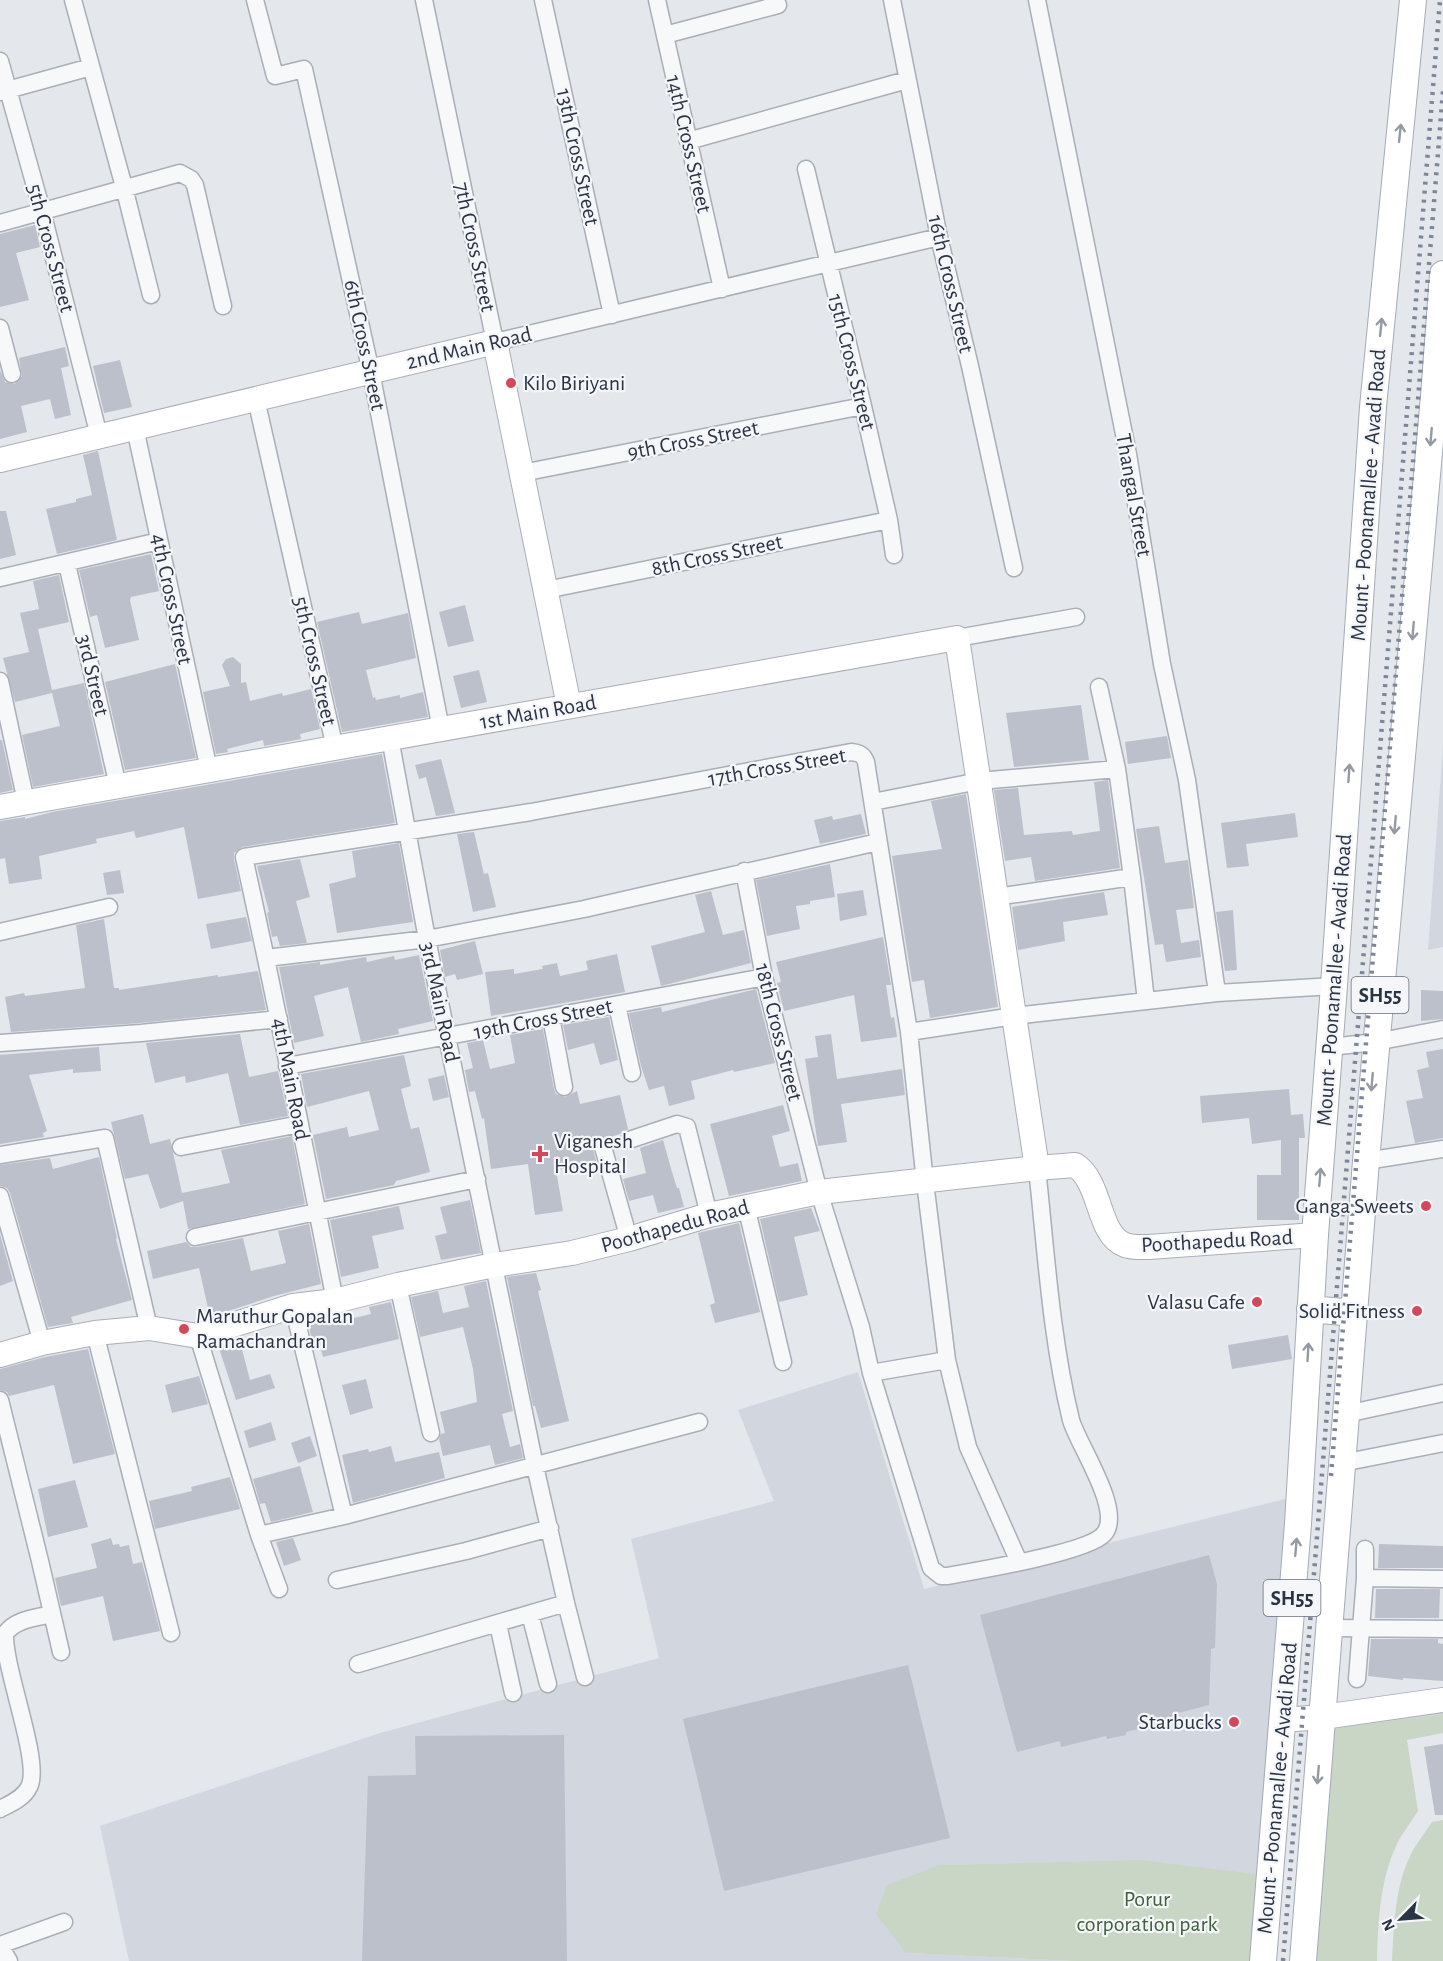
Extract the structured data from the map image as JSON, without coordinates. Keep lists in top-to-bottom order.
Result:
{
  "streets": {
    "main road": ["Mount - Poonamallee - Avadi Road", "SH55"],
    "street": [
      "14th Cross Street",
      "13th Cross Street",
      "7th Cross Street",
      "5th Cross Street",
      "16th Cross Street",
      "6th Cross Street",
      "2nd Main Road",
      "15th Cross Street",
      "9th Cross Street",
      "Thangal Street",
      "8th Cross Street",
      "4th Cross Street",
      "3rd Street",
      "1st Main Road",
      "17th Cross Street",
      "3rd Main Road",
      "19th Cross Street",
      "18th Cross Street",
      "4th Main Road",
      "Poothapedu Road"
    ]
  },
  "crossings": [
    ["14th Cross Street", "2nd Main Road"],
    ["13th Cross Street", "2nd Main Road"],
    ["7th Cross Street", "2nd Main Road"],
    ["7th Cross Street", "9th Cross Street"],
    ["7th Cross Street", "8th Cross Street"],
    ["7th Cross Street", "1st Main Road"],
    ["5th Cross Street", "2nd Main Road"],
    ["5th Cross Street", "1st Main Road"],
    ["16th Cross Street", "2nd Main Road"],
    ["6th Cross Street", "2nd Main Road"],
    ["6th Cross Street", "1st Main Road"],
    ["2nd Main Road", "15th Cross Street"],
    ["2nd Main Road", "4th Cross Street"],
    ["15th Cross Street", "9th Cross Street"],
    ["15th Cross Street", "8th Cross Street"],
    ["Mount - Poonamallee - Avadi Road", "Poothapedu Road"],
    ["4th Cross Street", "1st Main Road"],
    ["3rd Street", "1st Main Road"],
    ["1st Main Road", "3rd Main Road"],
    ["17th Cross Street", "3rd Main Road"],
    ["17th Cross Street", "18th Cross Street"],
    ["17th Cross Street", "4th Main Road"],
    ["17th Cross Street", "Poothapedu Road"],
    ["3rd Main Road", "19th Cross Street"],
    ["3rd Main Road", "4th Main Road"],
    ["3rd Main Road", "Poothapedu Road"],
    ["19th Cross Street", "18th Cross Street"],
    ["19th Cross Street", "4th Main Road"],
    ["18th Cross Street", "Poothapedu Road"],
    ["4th Main Road", "Poothapedu Road"]
  ],
  "parks": ["Porur corporation park"],
  "places": {
    "other": [
      "Kilo Biriyani",
      "Ganga Sweets",
      "Valasu Cafe",
      "Solid Fitness",
      "Maruthur Gopalan Ramachandran",
      "Starbucks"
    ],
    "health": ["Viganesh Hospital"]
  },
  "north": "bottom left"
}
